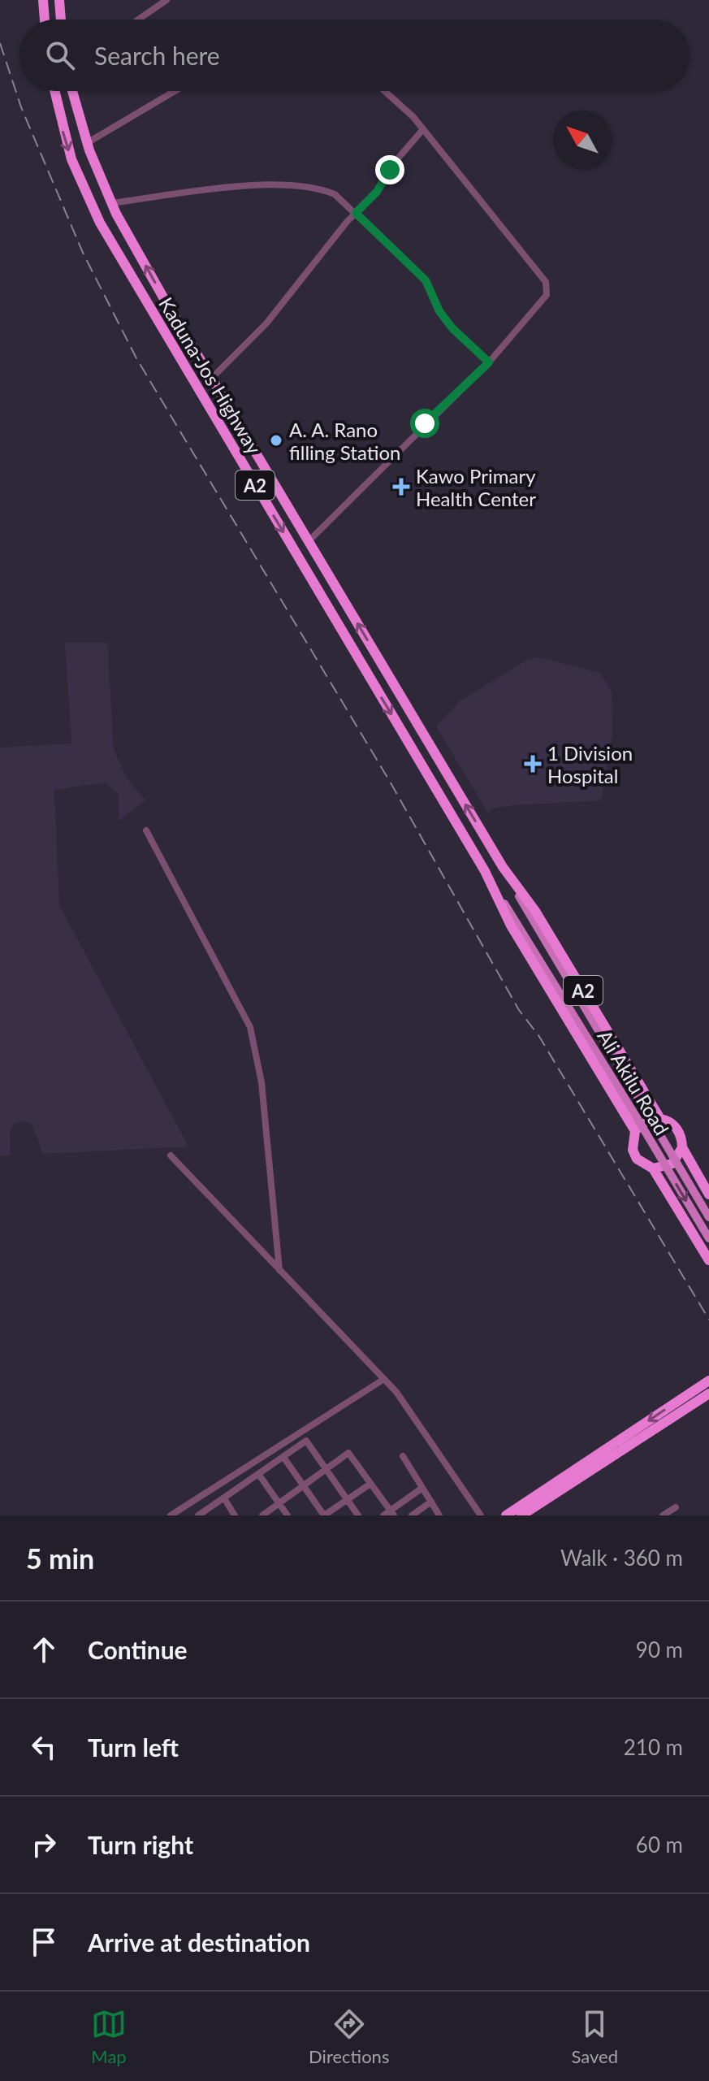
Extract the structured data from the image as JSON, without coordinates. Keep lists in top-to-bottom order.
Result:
{
  "streets": {
    "highway": ["Kaduna-Jos Highway", "A2"],
    "main road": ["Ali Akilu Road"]
  },
  "crossings": [
    ["Kaduna-Jos Highway", "A2"],
    ["Kaduna-Jos Highway", "Ali Akilu Road"],
    ["A2", "Ali Akilu Road"]
  ],
  "places": {
    "other": ["A. A. Rano filling Station"],
    "health": ["Kawo Primary Health Center", "1 Division Hospital"]
  },
  "north": "top left",
  "page": {
    "search": "Search here",
    "heading": ["5 min", "Walk · 360 m"],
    "list": [
      ["Continue", "90 m"],
      ["Turn left", "210 m"],
      ["Turn right", "60 m"],
      "Arrive at destination"
    ],
    "nav": ["Map", "Directions", "Saved"]
  }
}
